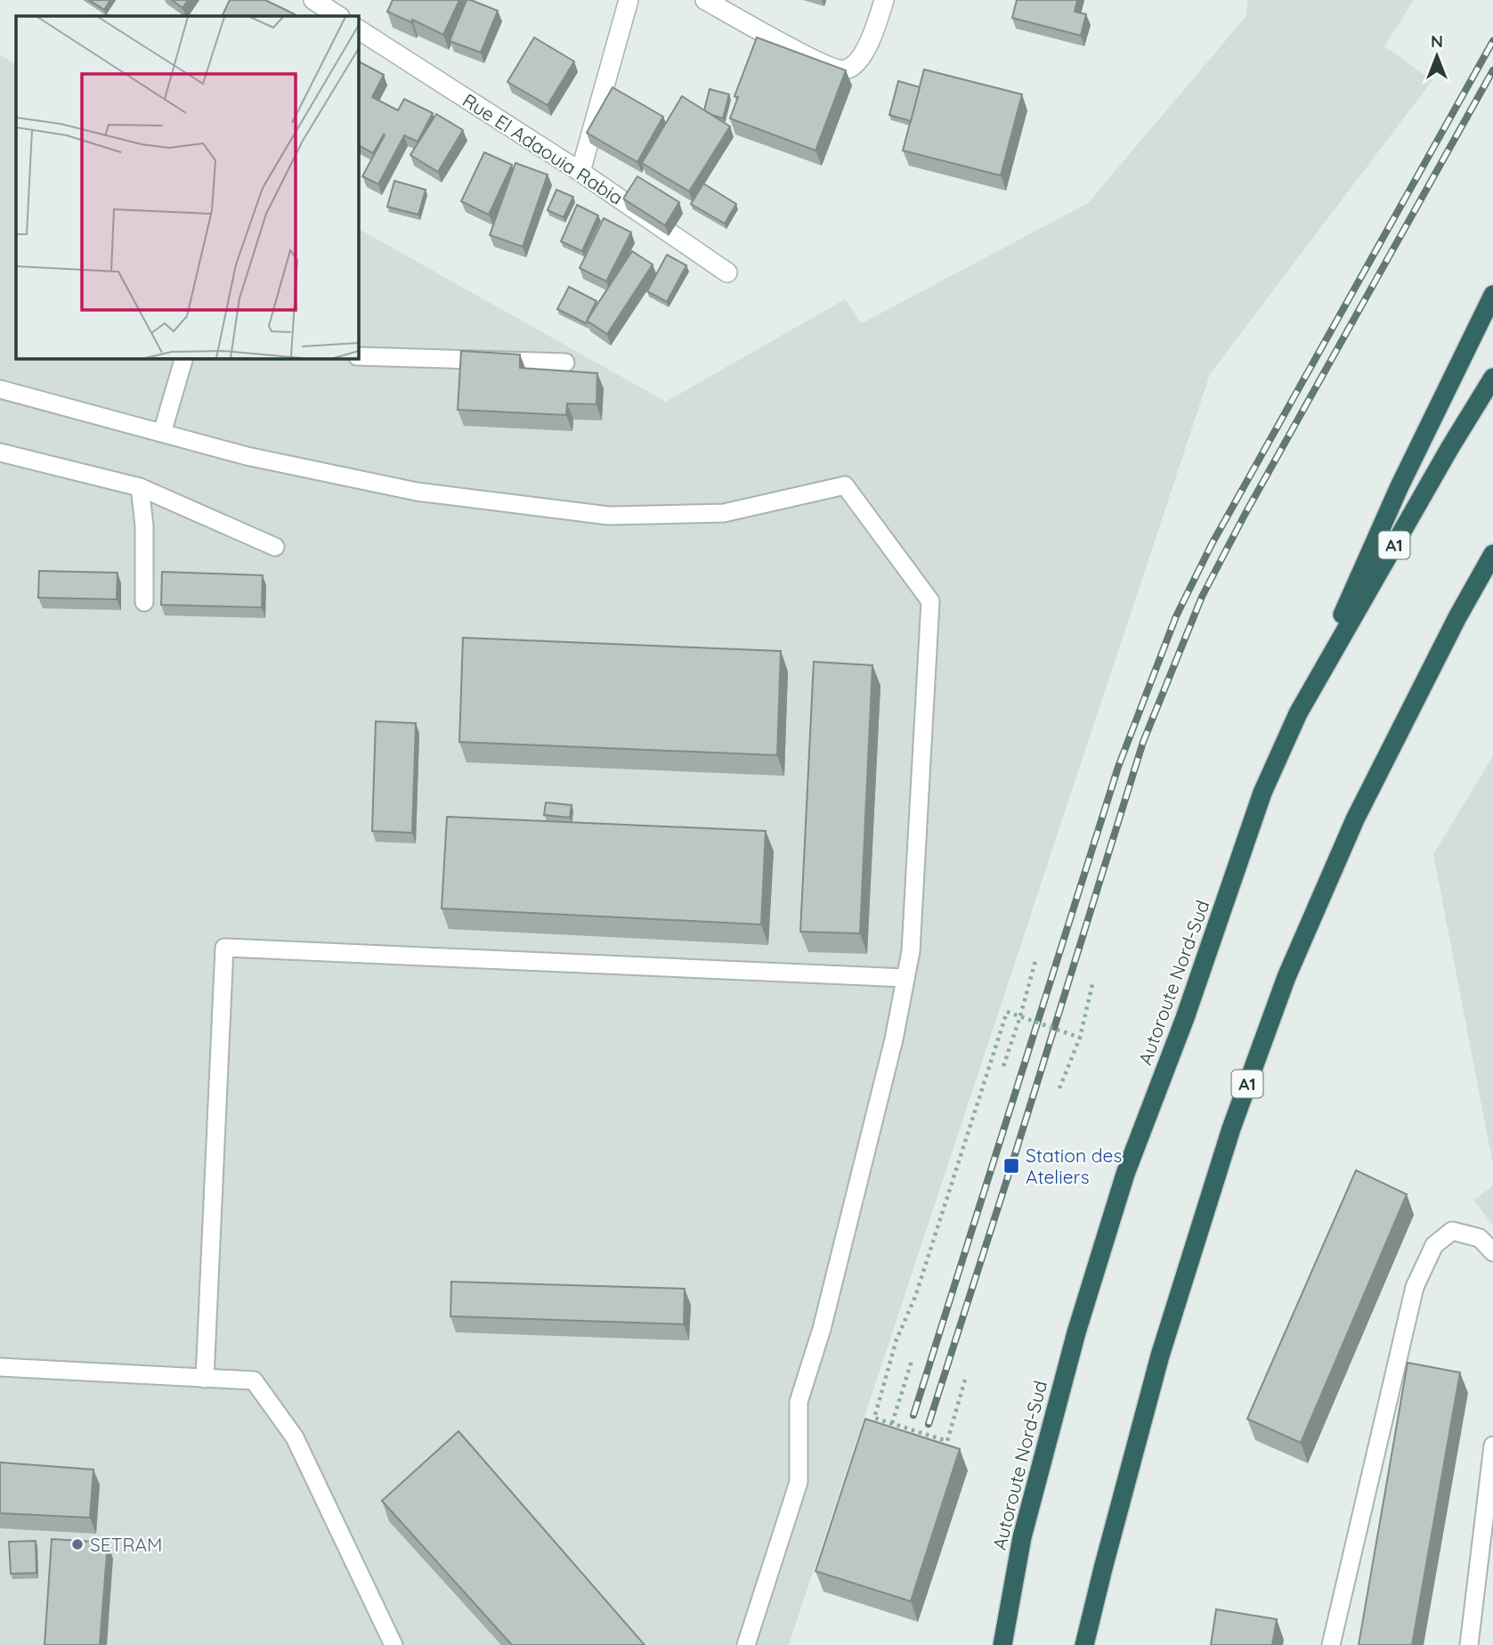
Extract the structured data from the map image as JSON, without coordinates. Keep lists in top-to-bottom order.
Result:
{
  "streets": {
    "highway": ["A1", "Autoroute Nord-Sud"],
    "street": ["Rue El Adaouia Rabia"]
  },
  "places": {
    "transit": ["Station des Ateliers"],
    "other": ["SETRAM"]
  },
  "north": "top"
}
